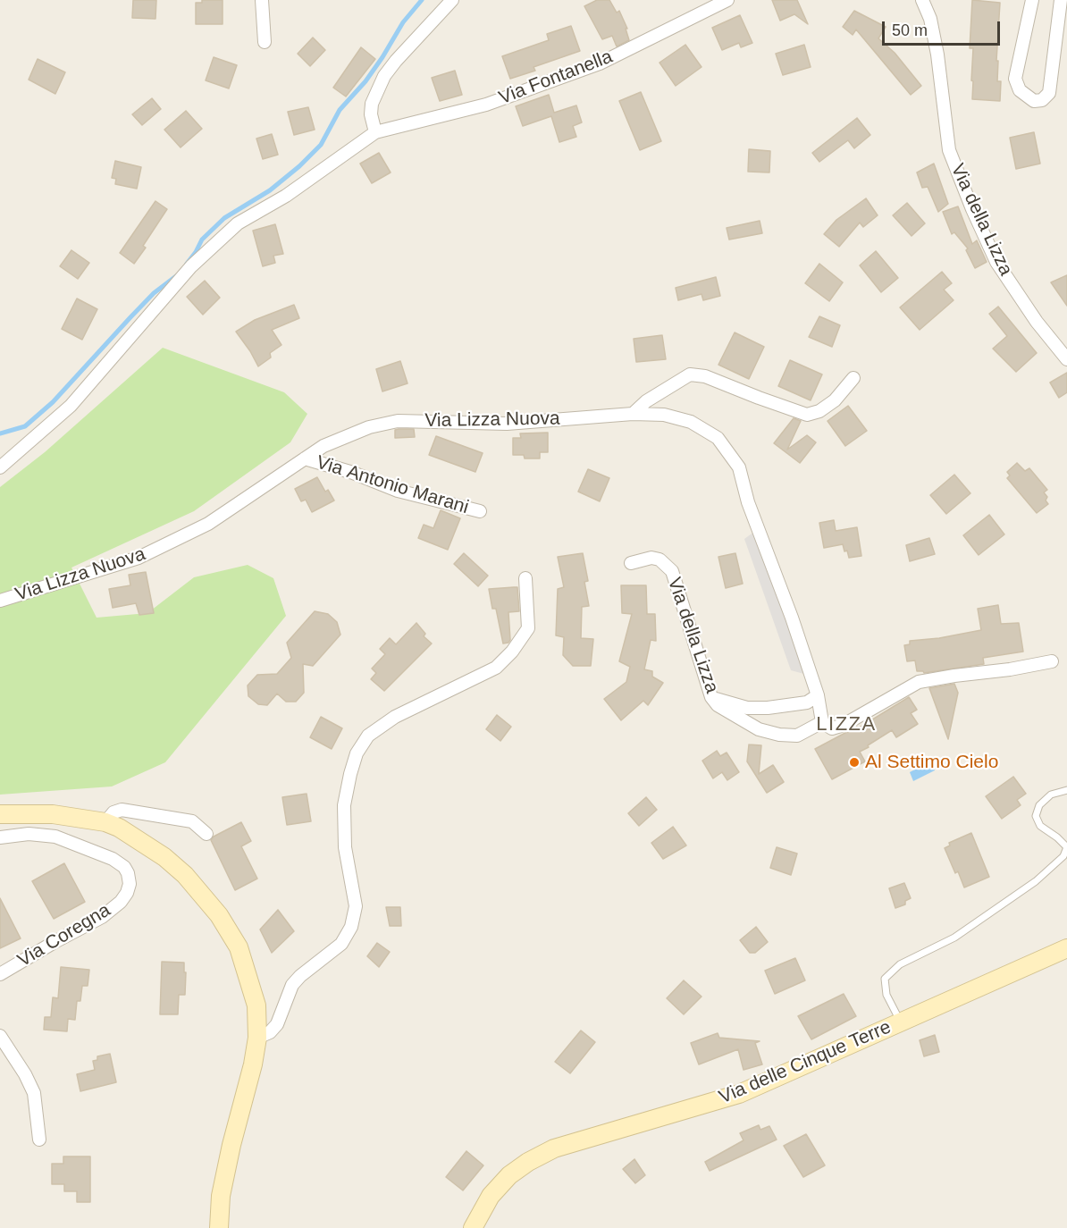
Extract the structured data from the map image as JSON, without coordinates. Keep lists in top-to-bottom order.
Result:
{
  "streets": {
    "main road": ["Via delle Cinque Terre"],
    "street": [
      "Via Fontanella",
      "Via della Lizza",
      "Via Lizza Nuova",
      "Via Antonio Marani",
      "Via Coregna"
    ]
  },
  "crossings": [
    ["Via della Lizza", "Via Lizza Nuova"],
    ["Via Lizza Nuova", "Via Antonio Marani"]
  ],
  "districts": ["LIZZA"],
  "places": ["Al Settimo Cielo"],
  "scale_bar": "50 m"
}
